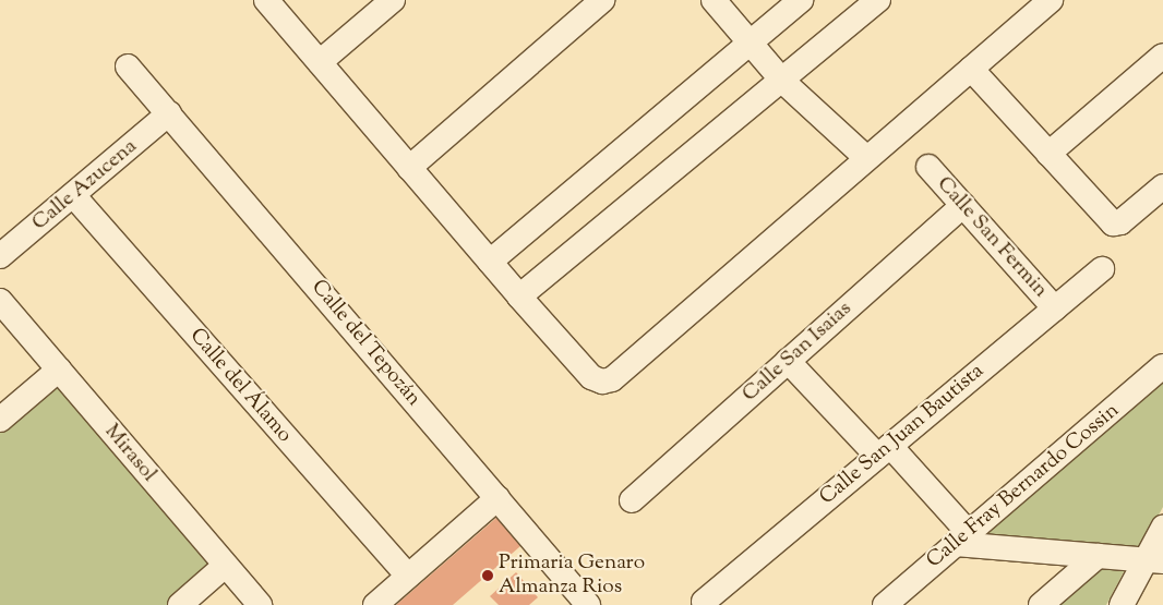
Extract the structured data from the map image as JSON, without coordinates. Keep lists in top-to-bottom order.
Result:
{
  "streets": {
    "street": [
      "Calle Azucena",
      "Calle San Fermin",
      "Calle del Tepozán",
      "Calle San Isaias",
      "Calle del Álamo",
      "Calle San Juan Bautista",
      "Mirasol",
      "Calle Fray Bernardo Cossin"
    ]
  },
  "crossings": [
    ["Calle Azucena", "Calle del Tepozán"],
    ["Calle Azucena", "Calle del Álamo"],
    ["Calle San Fermin", "Calle San Isaias"],
    ["Calle San Fermin", "Calle San Juan Bautista"]
  ],
  "places": ["Primaria Genaro Almanza Rios"]
}
